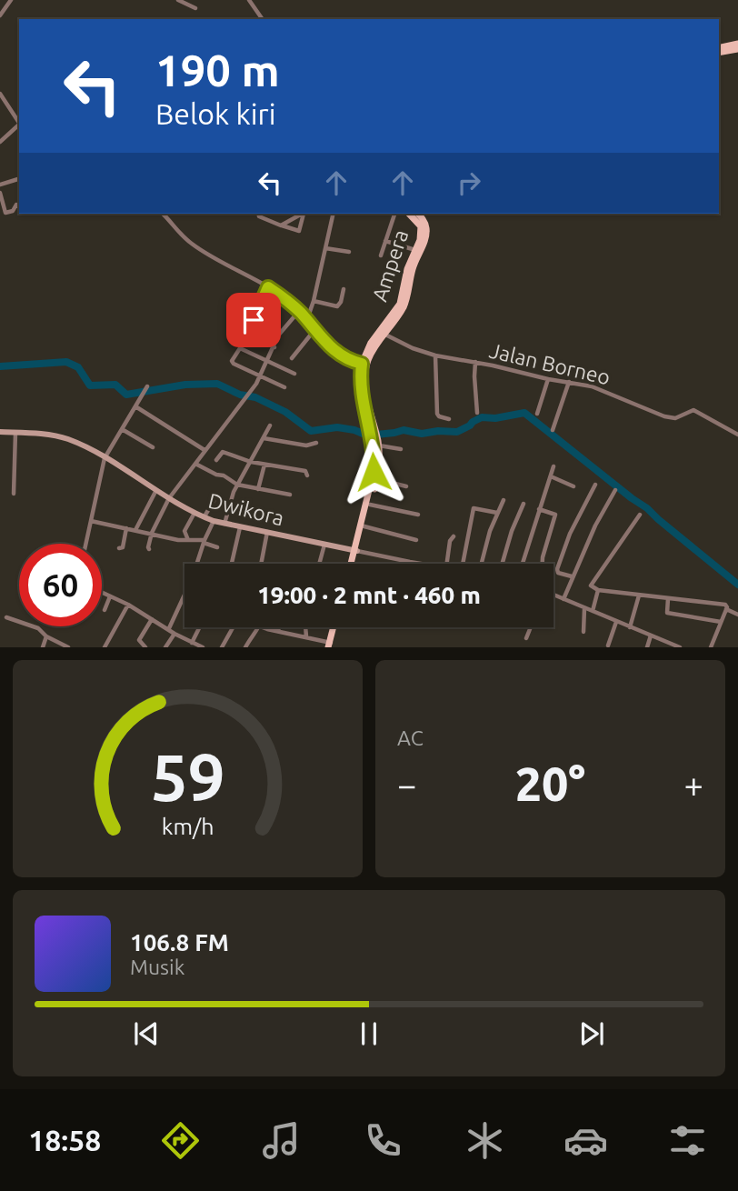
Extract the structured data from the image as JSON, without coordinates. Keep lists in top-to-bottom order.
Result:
{
  "streets": {
    "main road": ["Ampera"],
    "street": ["Jalan Borneo", "Dwikora"]
  },
  "crossings": [
    ["Ampera", "Jalan Borneo"],
    ["Ampera", "Dwikora"]
  ],
  "page": {
    "turn": ["190 m", "Belok kiri"],
    "limit": "60",
    "trip": "19:00 · 2 mnt · 460 m",
    "tile": "AC",
    "heat": ["−", "20°", "+"],
    "song": ["106.8 FM", "Musik"],
    "tabs": "18:58",
    "gauge": ["59", "km/h"]
  }
}
